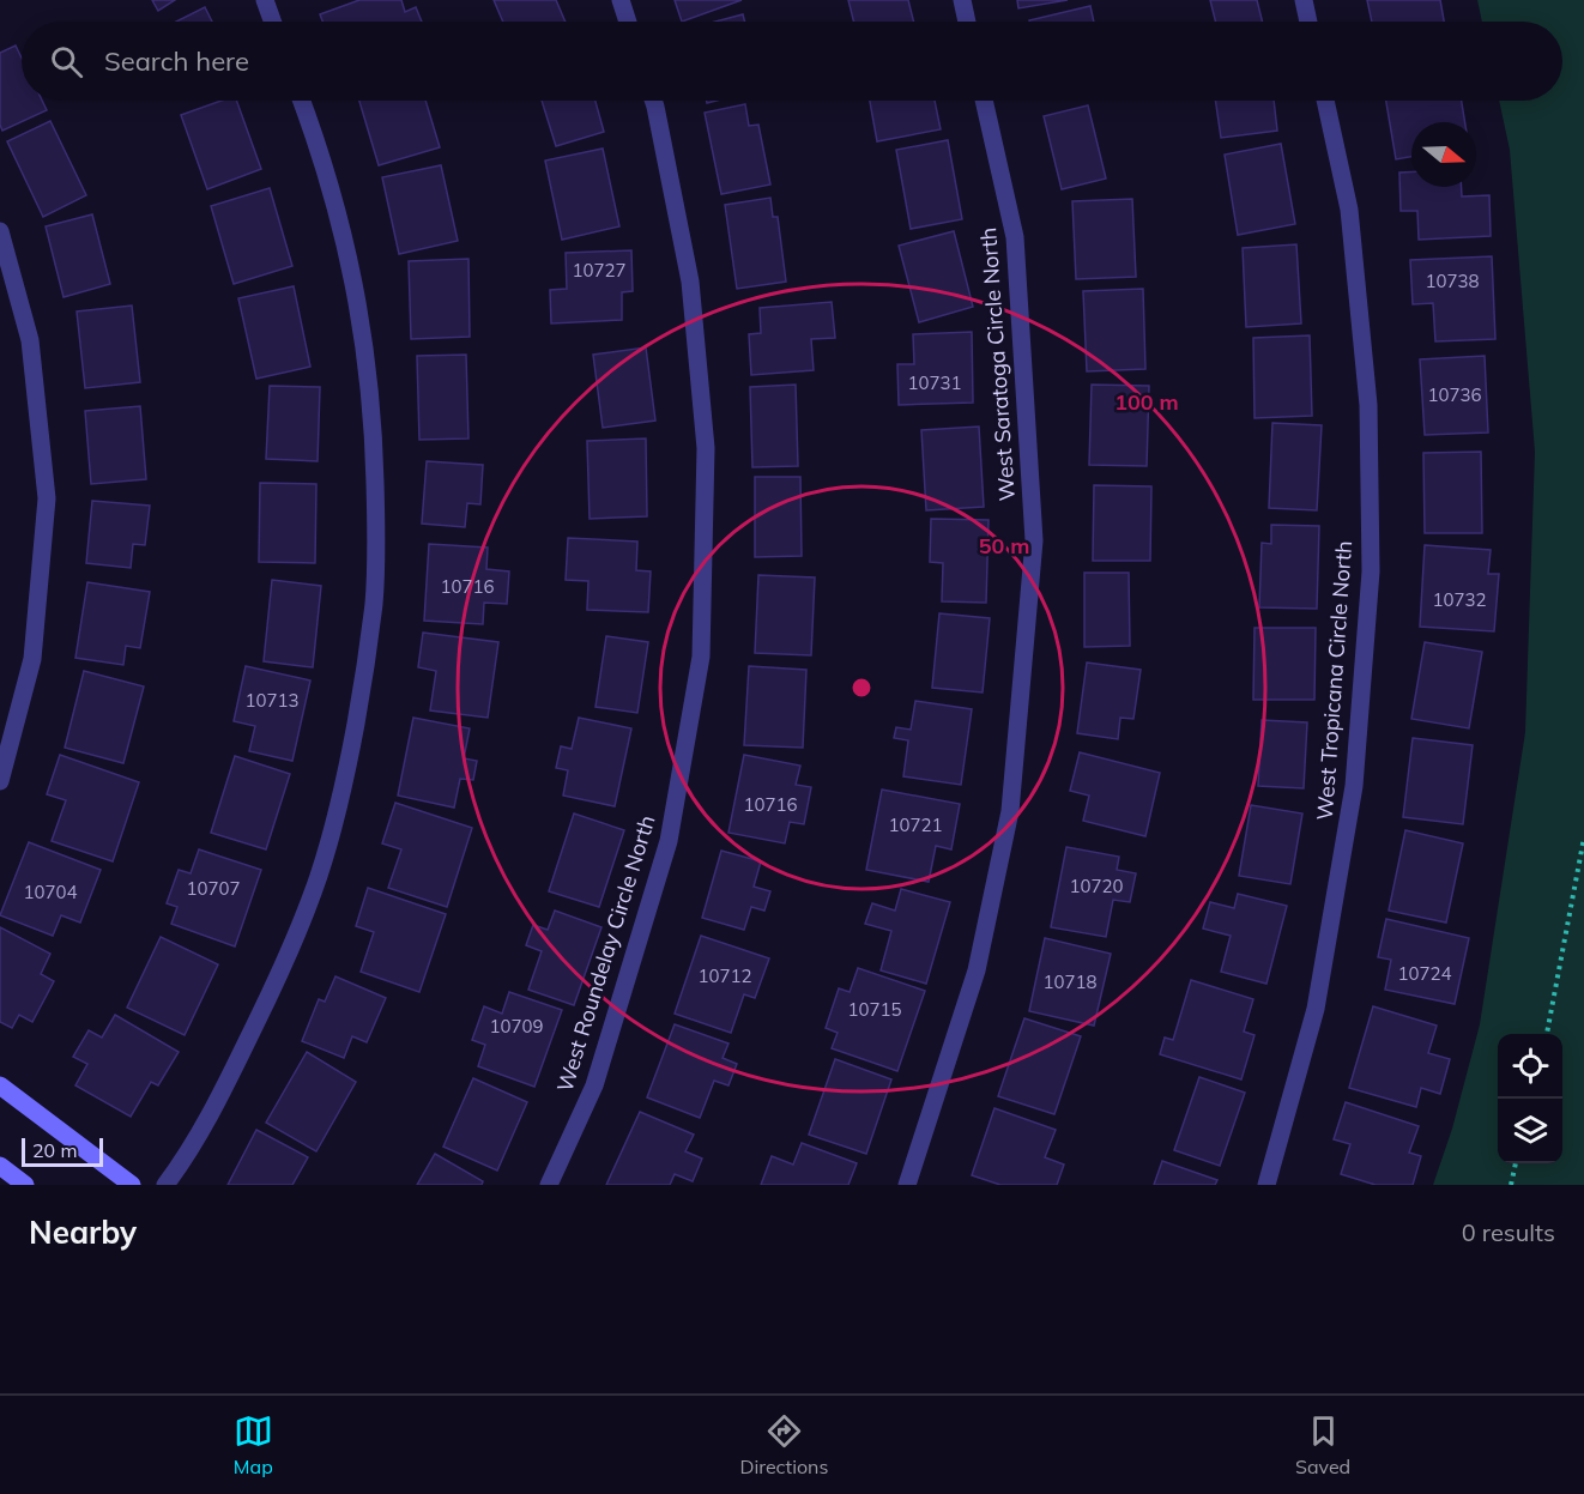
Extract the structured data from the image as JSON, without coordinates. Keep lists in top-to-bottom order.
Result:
{
  "streets": {
    "street": ["West Saratoga Circle North", "West Tropicana Circle North", "West Roundelay Circle North"]
  },
  "house_numbers": [
    "10727",
    "10738",
    "10731",
    "10736",
    "10716",
    "10732",
    "10713",
    "10716",
    "10721",
    "10720",
    "10707",
    "10704",
    "10724",
    "10712",
    "10718",
    "10715",
    "10709"
  ],
  "scale_bar": "20 m",
  "north": "right",
  "page": {
    "search": "Search here",
    "scale": "20 m",
    "heading": ["Nearby", "0 results"],
    "nav": ["Map", "Directions", "Saved"]
  },
  "rings": ["100 m", "50 m"]
}
